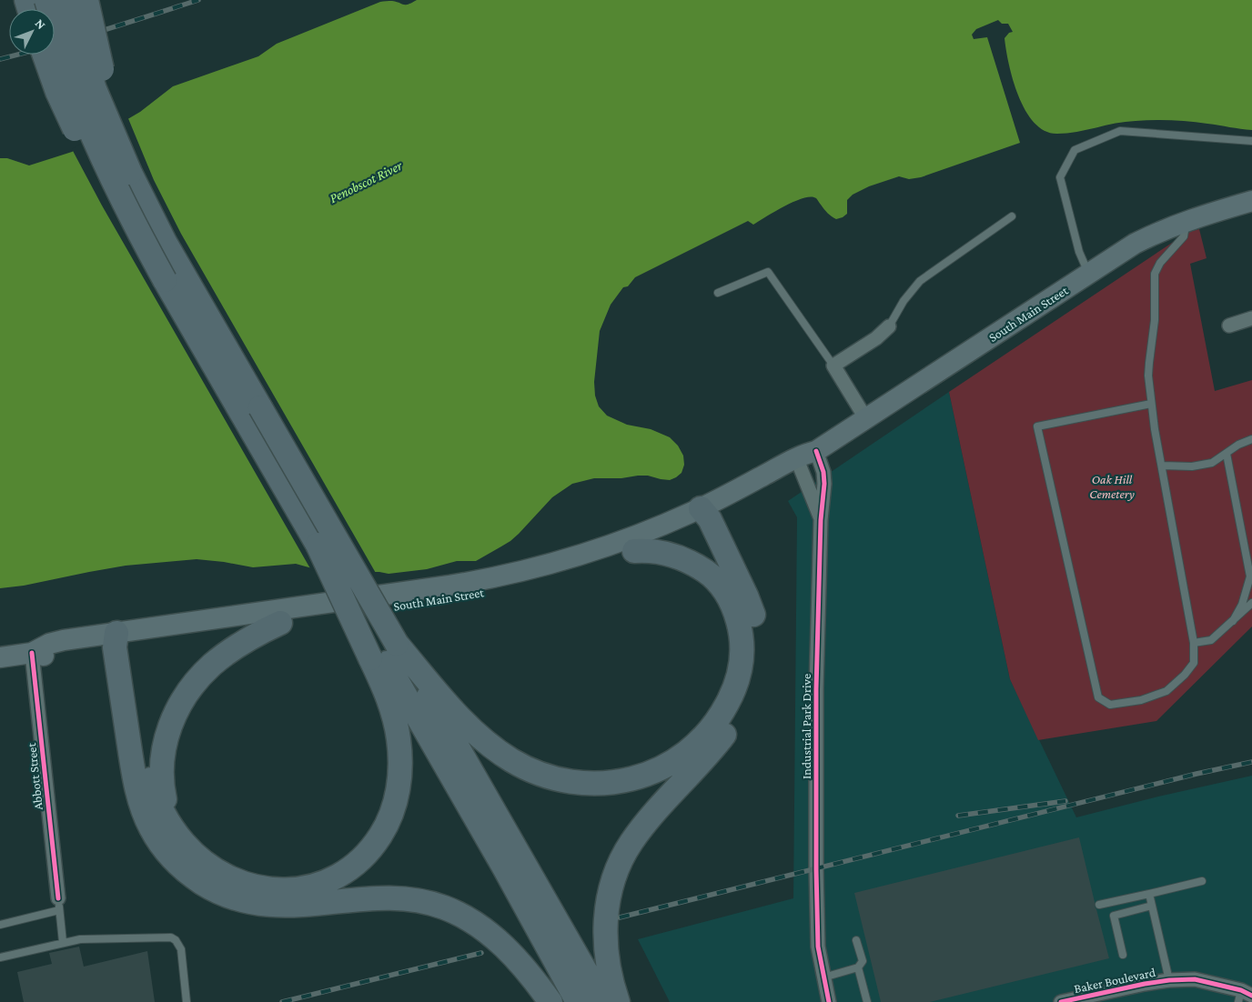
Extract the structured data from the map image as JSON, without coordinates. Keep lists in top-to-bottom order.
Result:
{
  "streets": {
    "main road": ["South Main Street"],
    "street": ["Industrial Park Drive", "Abbott Street", "Baker Boulevard"]
  },
  "crossings": [
    ["South Main Street", "Industrial Park Drive"],
    ["South Main Street", "Abbott Street"]
  ],
  "water": ["Penobscot River"],
  "parks": ["Oak Hill Cemetery"],
  "north": "top right"
}
